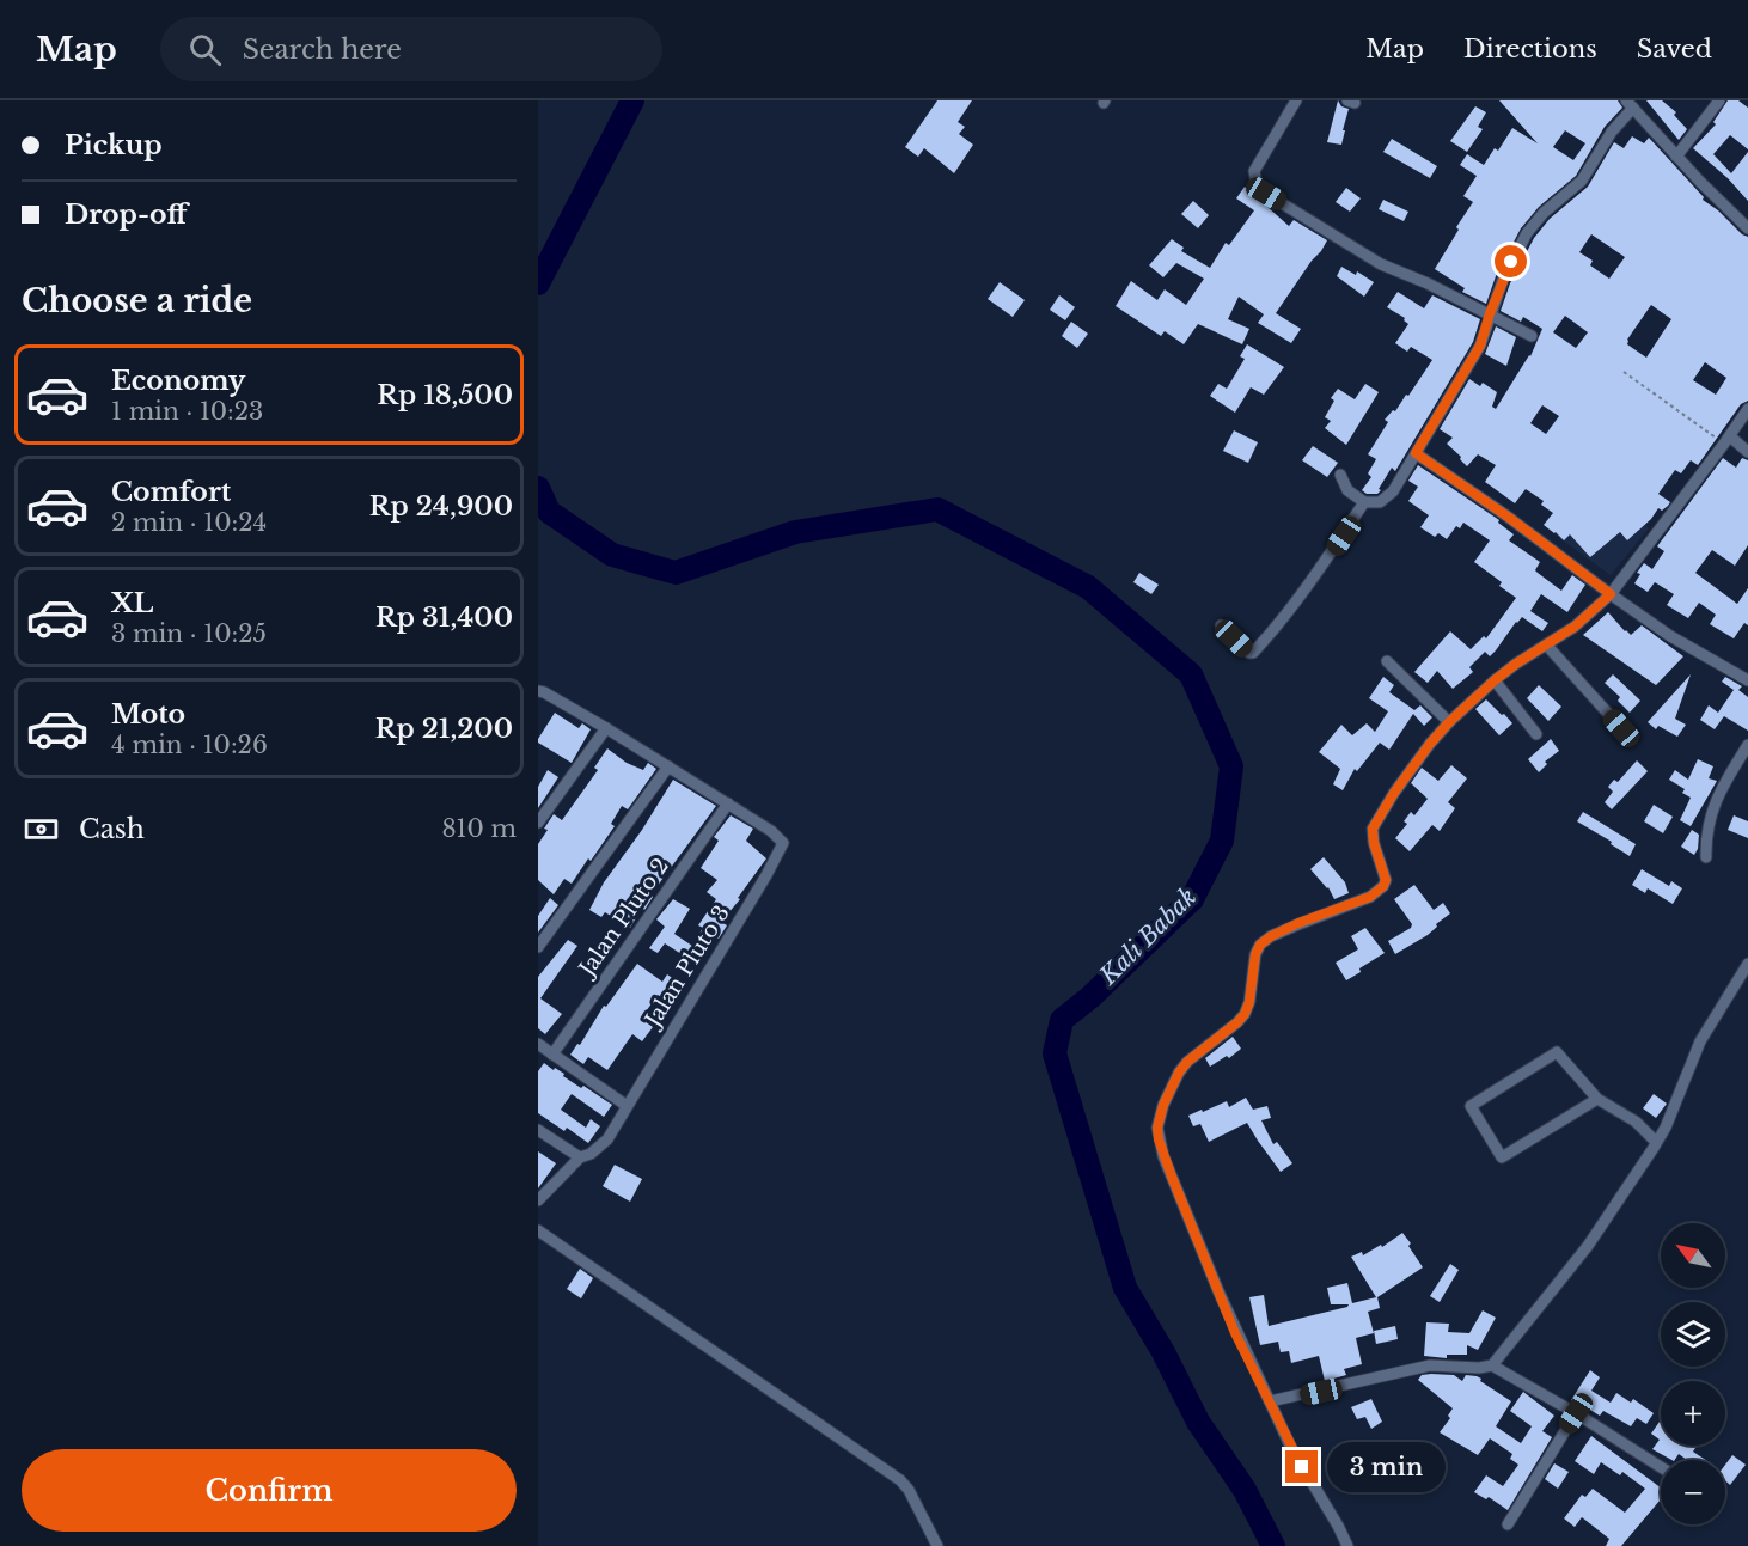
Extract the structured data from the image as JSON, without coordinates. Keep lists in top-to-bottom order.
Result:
{
  "streets": {
    "street": ["Jalan Pluto 2", "Jalan Pluto 3"]
  },
  "crossings": [
    ["Jalan Pluto 2", "Jalan Pluto 3"]
  ],
  "water": ["Kali Babak"],
  "north": "top left",
  "page": {
    "header": "Map",
    "search": "Search here",
    "nav": ["Map", "Directions", "Saved"],
    "banner": ["Pickup", "Drop-off"],
    "heading": "Choose a ride",
    "list": [
      {
        "name": "Economy",
        "note": "1 min · 10:23",
        "value": "Rp 18,500"
      },
      {
        "name": "Comfort",
        "note": "2 min · 10:24",
        "value": "Rp 24,900"
      },
      {
        "name": "XL",
        "note": "3 min · 10:25",
        "value": "Rp 31,400"
      },
      {
        "name": "Moto",
        "note": "4 min · 10:26",
        "value": "Rp 21,200"
      }
    ],
    "pay": ["Cash", "810 m"],
    "map_buttons": ["+", "−"],
    "buttons": "Confirm",
    "bubble": "3 min"
  }
}
